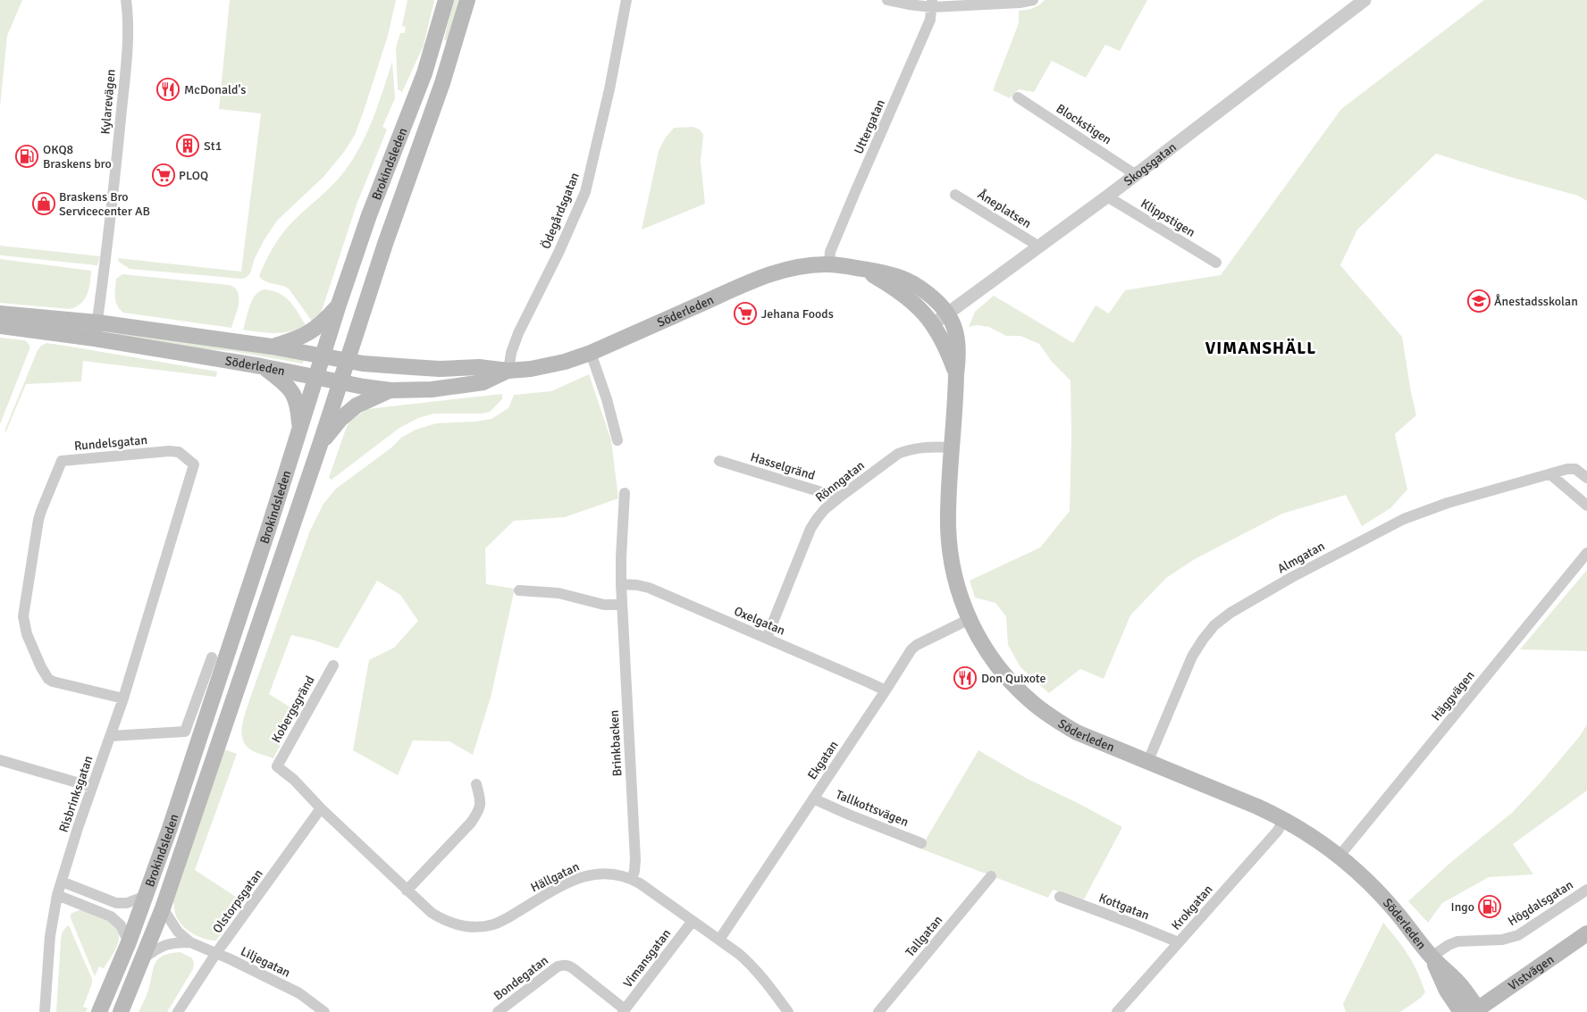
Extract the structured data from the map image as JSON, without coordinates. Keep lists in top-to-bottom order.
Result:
{
  "streets": {
    "main road": ["Brokindsleden", "Söderleden", "Vistvägen"],
    "street": [
      "Kylarevägen",
      "Blockstigen",
      "Uttergatan",
      "Skogsgatan",
      "Åneplatsen",
      "Ödegårdsgatan",
      "Klippstigen",
      "Rundelsgatan",
      "Hasselgränd",
      "Rönngatan",
      "Almgatan",
      "Oxelgatan",
      "Häggvägen",
      "Kobergsgränd",
      "Brinkbacken",
      "Ekgatan",
      "Risbrinksgatan",
      "Tallkottsvägen",
      "Hällgatan",
      "Olstorpsgatan",
      "Högdalsgatan",
      "Kottgatan",
      "Krokgatan",
      "Tallgatan",
      "Vimansgatan",
      "Liljegatan",
      "Bondegatan"
    ]
  },
  "crossings": [
    ["Kylarevägen", "Söderleden"],
    ["Blockstigen", "Skogsgatan"],
    ["Uttergatan", "Söderleden"],
    ["Brokindsleden", "Söderleden"],
    ["Brokindsleden", "Liljegatan"],
    ["Skogsgatan", "Åneplatsen"],
    ["Skogsgatan", "Klippstigen"],
    ["Skogsgatan", "Söderleden"],
    ["Ödegårdsgatan", "Söderleden"],
    ["Söderleden", "Rönngatan"],
    ["Söderleden", "Almgatan"],
    ["Söderleden", "Häggvägen"],
    ["Söderleden", "Ekgatan"],
    ["Söderleden", "Högdalsgatan"],
    ["Söderleden", "Krokgatan"],
    ["Söderleden", "Vistvägen"],
    ["Rundelsgatan", "Risbrinksgatan"],
    ["Hasselgränd", "Rönngatan"],
    ["Rönngatan", "Oxelgatan"],
    ["Oxelgatan", "Brinkbacken"],
    ["Oxelgatan", "Ekgatan"],
    ["Kobergsgränd", "Hällgatan"],
    ["Brinkbacken", "Hällgatan"],
    ["Ekgatan", "Tallkottsvägen"],
    ["Ekgatan", "Hällgatan"],
    ["Hällgatan", "Olstorpsgatan"],
    ["Hällgatan", "Vimansgatan"],
    ["Olstorpsgatan", "Liljegatan"],
    ["Kottgatan", "Krokgatan"],
    ["Vimansgatan", "Bondegatan"]
  ],
  "districts": ["VIMANSHÄLL"],
  "places": {
    "restaurant": ["McDonald's", "Don Quixote"],
    "building": ["St1"],
    "fuel station": ["OKQ8 Braskens bro", "Ingo"],
    "supermarket": ["PLOQ", "Jehana Foods"],
    "shop": ["Braskens Bro Servicecenter AB"],
    "school or university": ["Ånestadsskolan"]
  }
}
